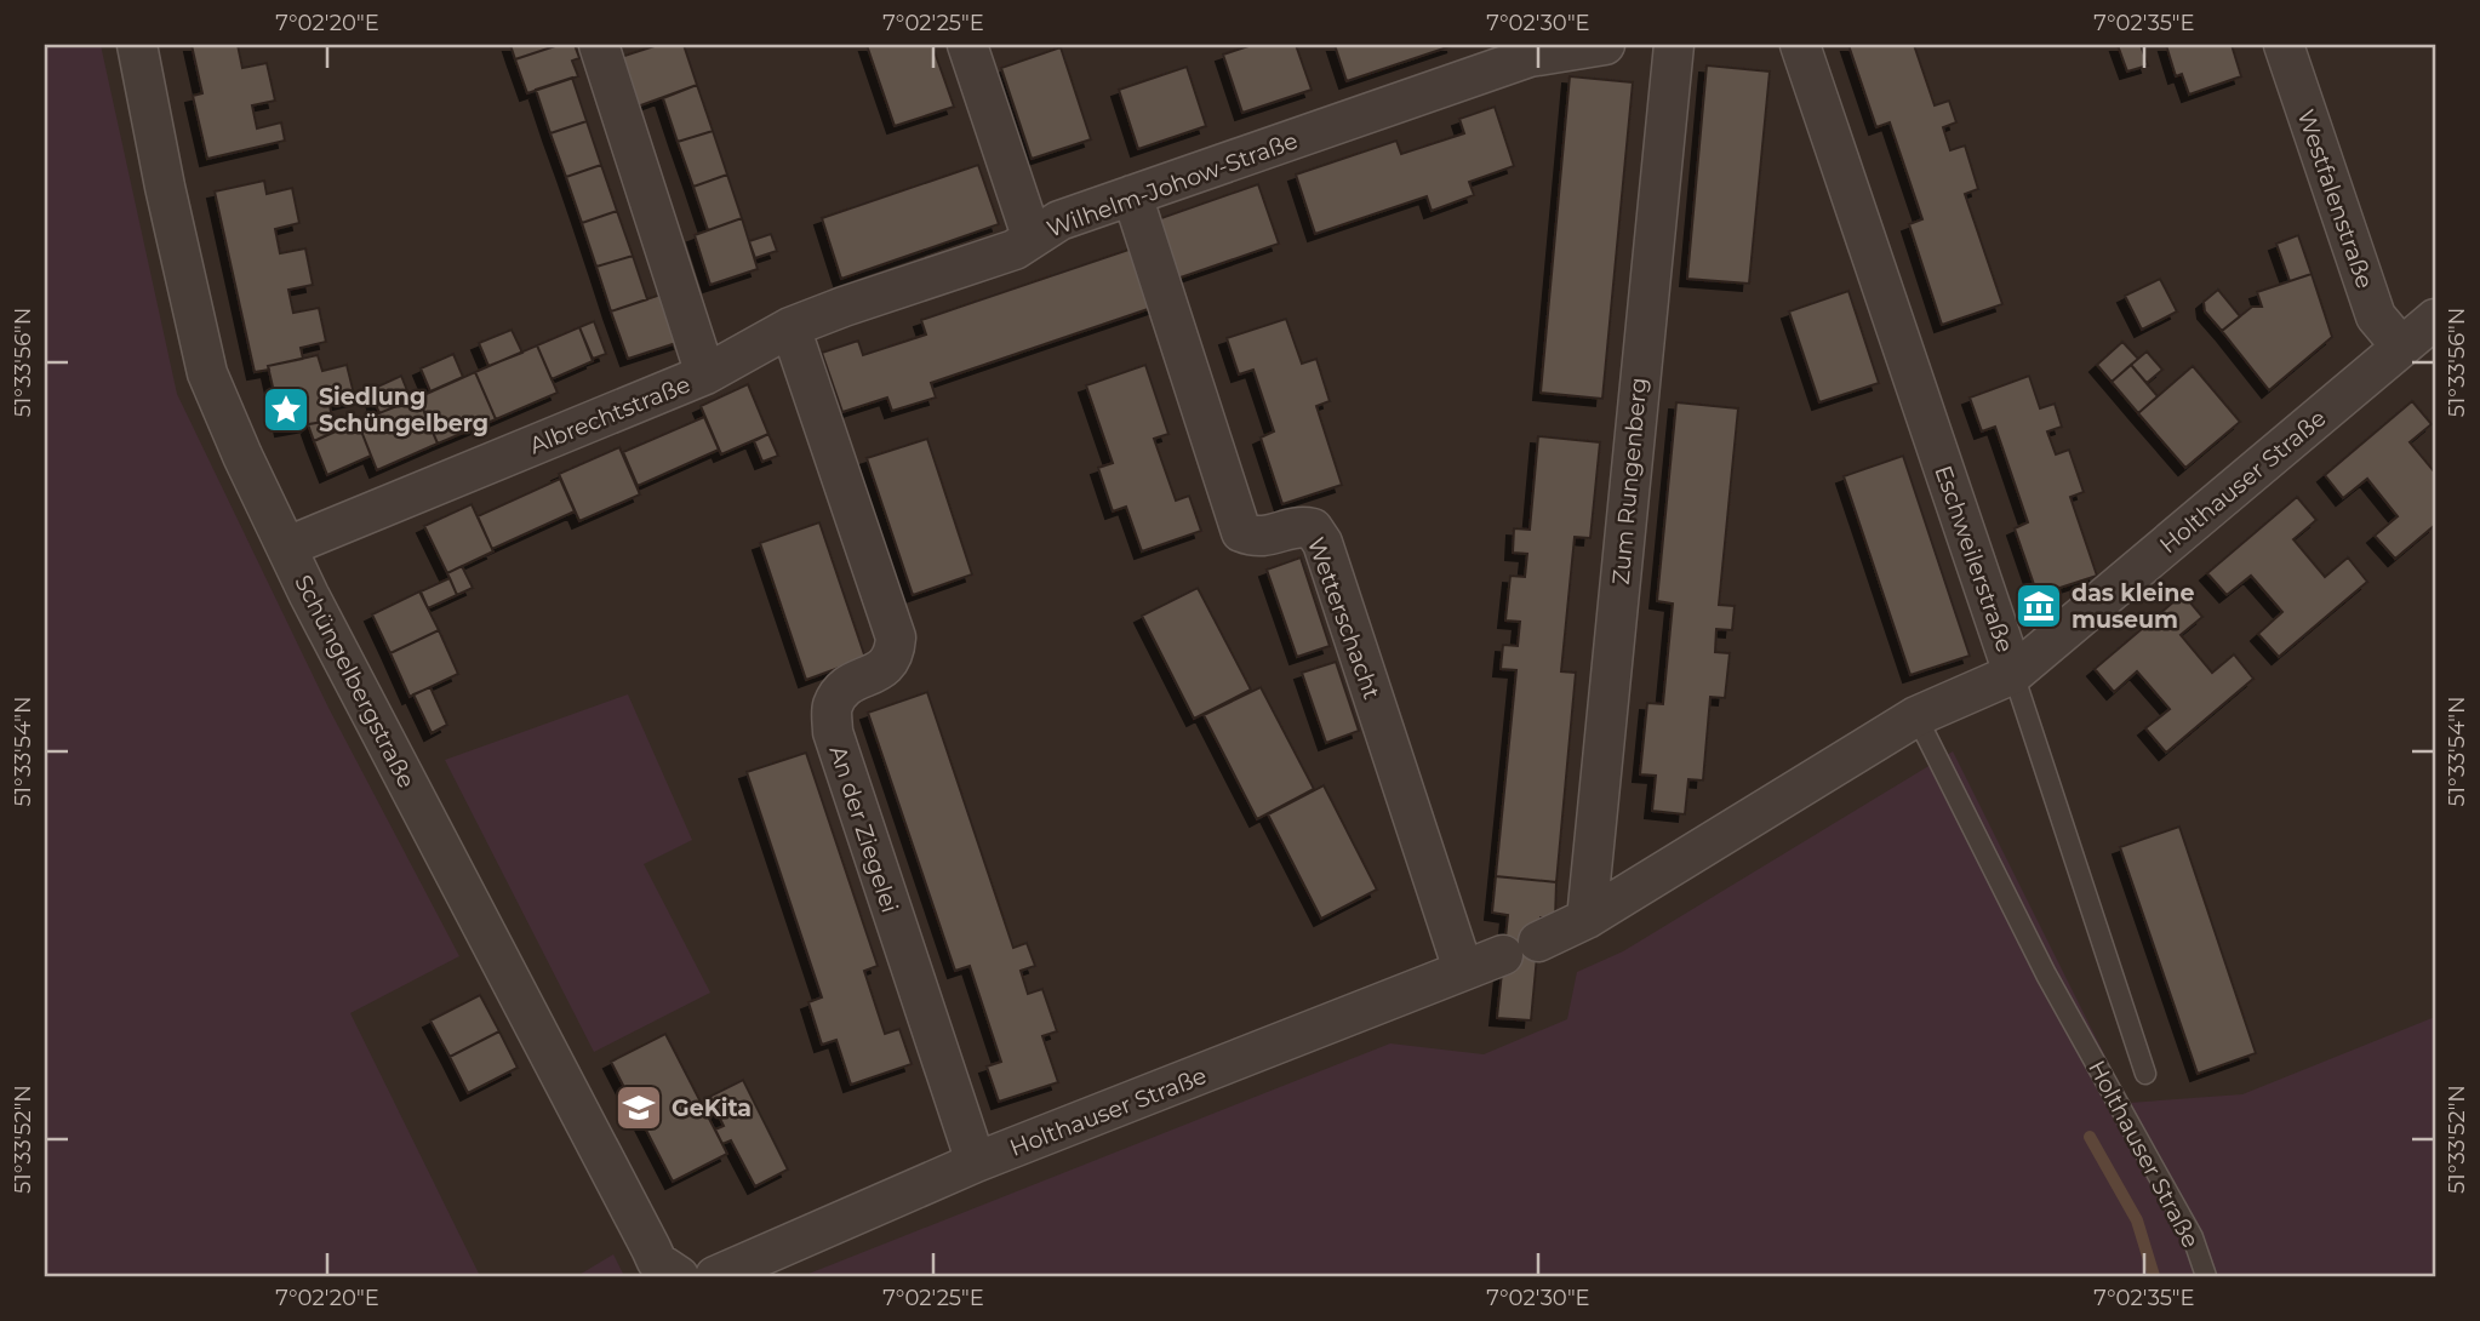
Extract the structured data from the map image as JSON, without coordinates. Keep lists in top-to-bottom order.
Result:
{
  "streets": {
    "street": [
      "Wilhelm-Johow-Straße",
      "Westfalenstraße",
      "Albrechtstraße",
      "Zum Rungenberg",
      "Holthauser Straße",
      "Eschweilerstraße",
      "Wetterschacht",
      "Schüngelbergstraße",
      "An der Ziegelei"
    ]
  },
  "crossings": [
    ["Wilhelm-Johow-Straße", "Albrechtstraße"],
    ["Wilhelm-Johow-Straße", "Wetterschacht"],
    ["Wilhelm-Johow-Straße", "An der Ziegelei"],
    ["Westfalenstraße", "Holthauser Straße"],
    ["Albrechtstraße", "Schüngelbergstraße"],
    ["Zum Rungenberg", "Holthauser Straße"],
    ["Holthauser Straße", "Eschweilerstraße"],
    ["Holthauser Straße", "Wetterschacht"],
    ["Holthauser Straße", "An der Ziegelei"]
  ],
  "places": {
    "place": ["Siedlung Schüngelberg"],
    "museum": ["das kleine museum"],
    "school or university": ["GeKita"]
  },
  "coordinates": [
    "7°02'20\"E",
    "7°02'25\"E",
    "7°02'30\"E",
    "7°02'35\"E",
    "51°33'56\"N",
    "51°33'54\"N",
    "51°33'52\"N"
  ]
}
